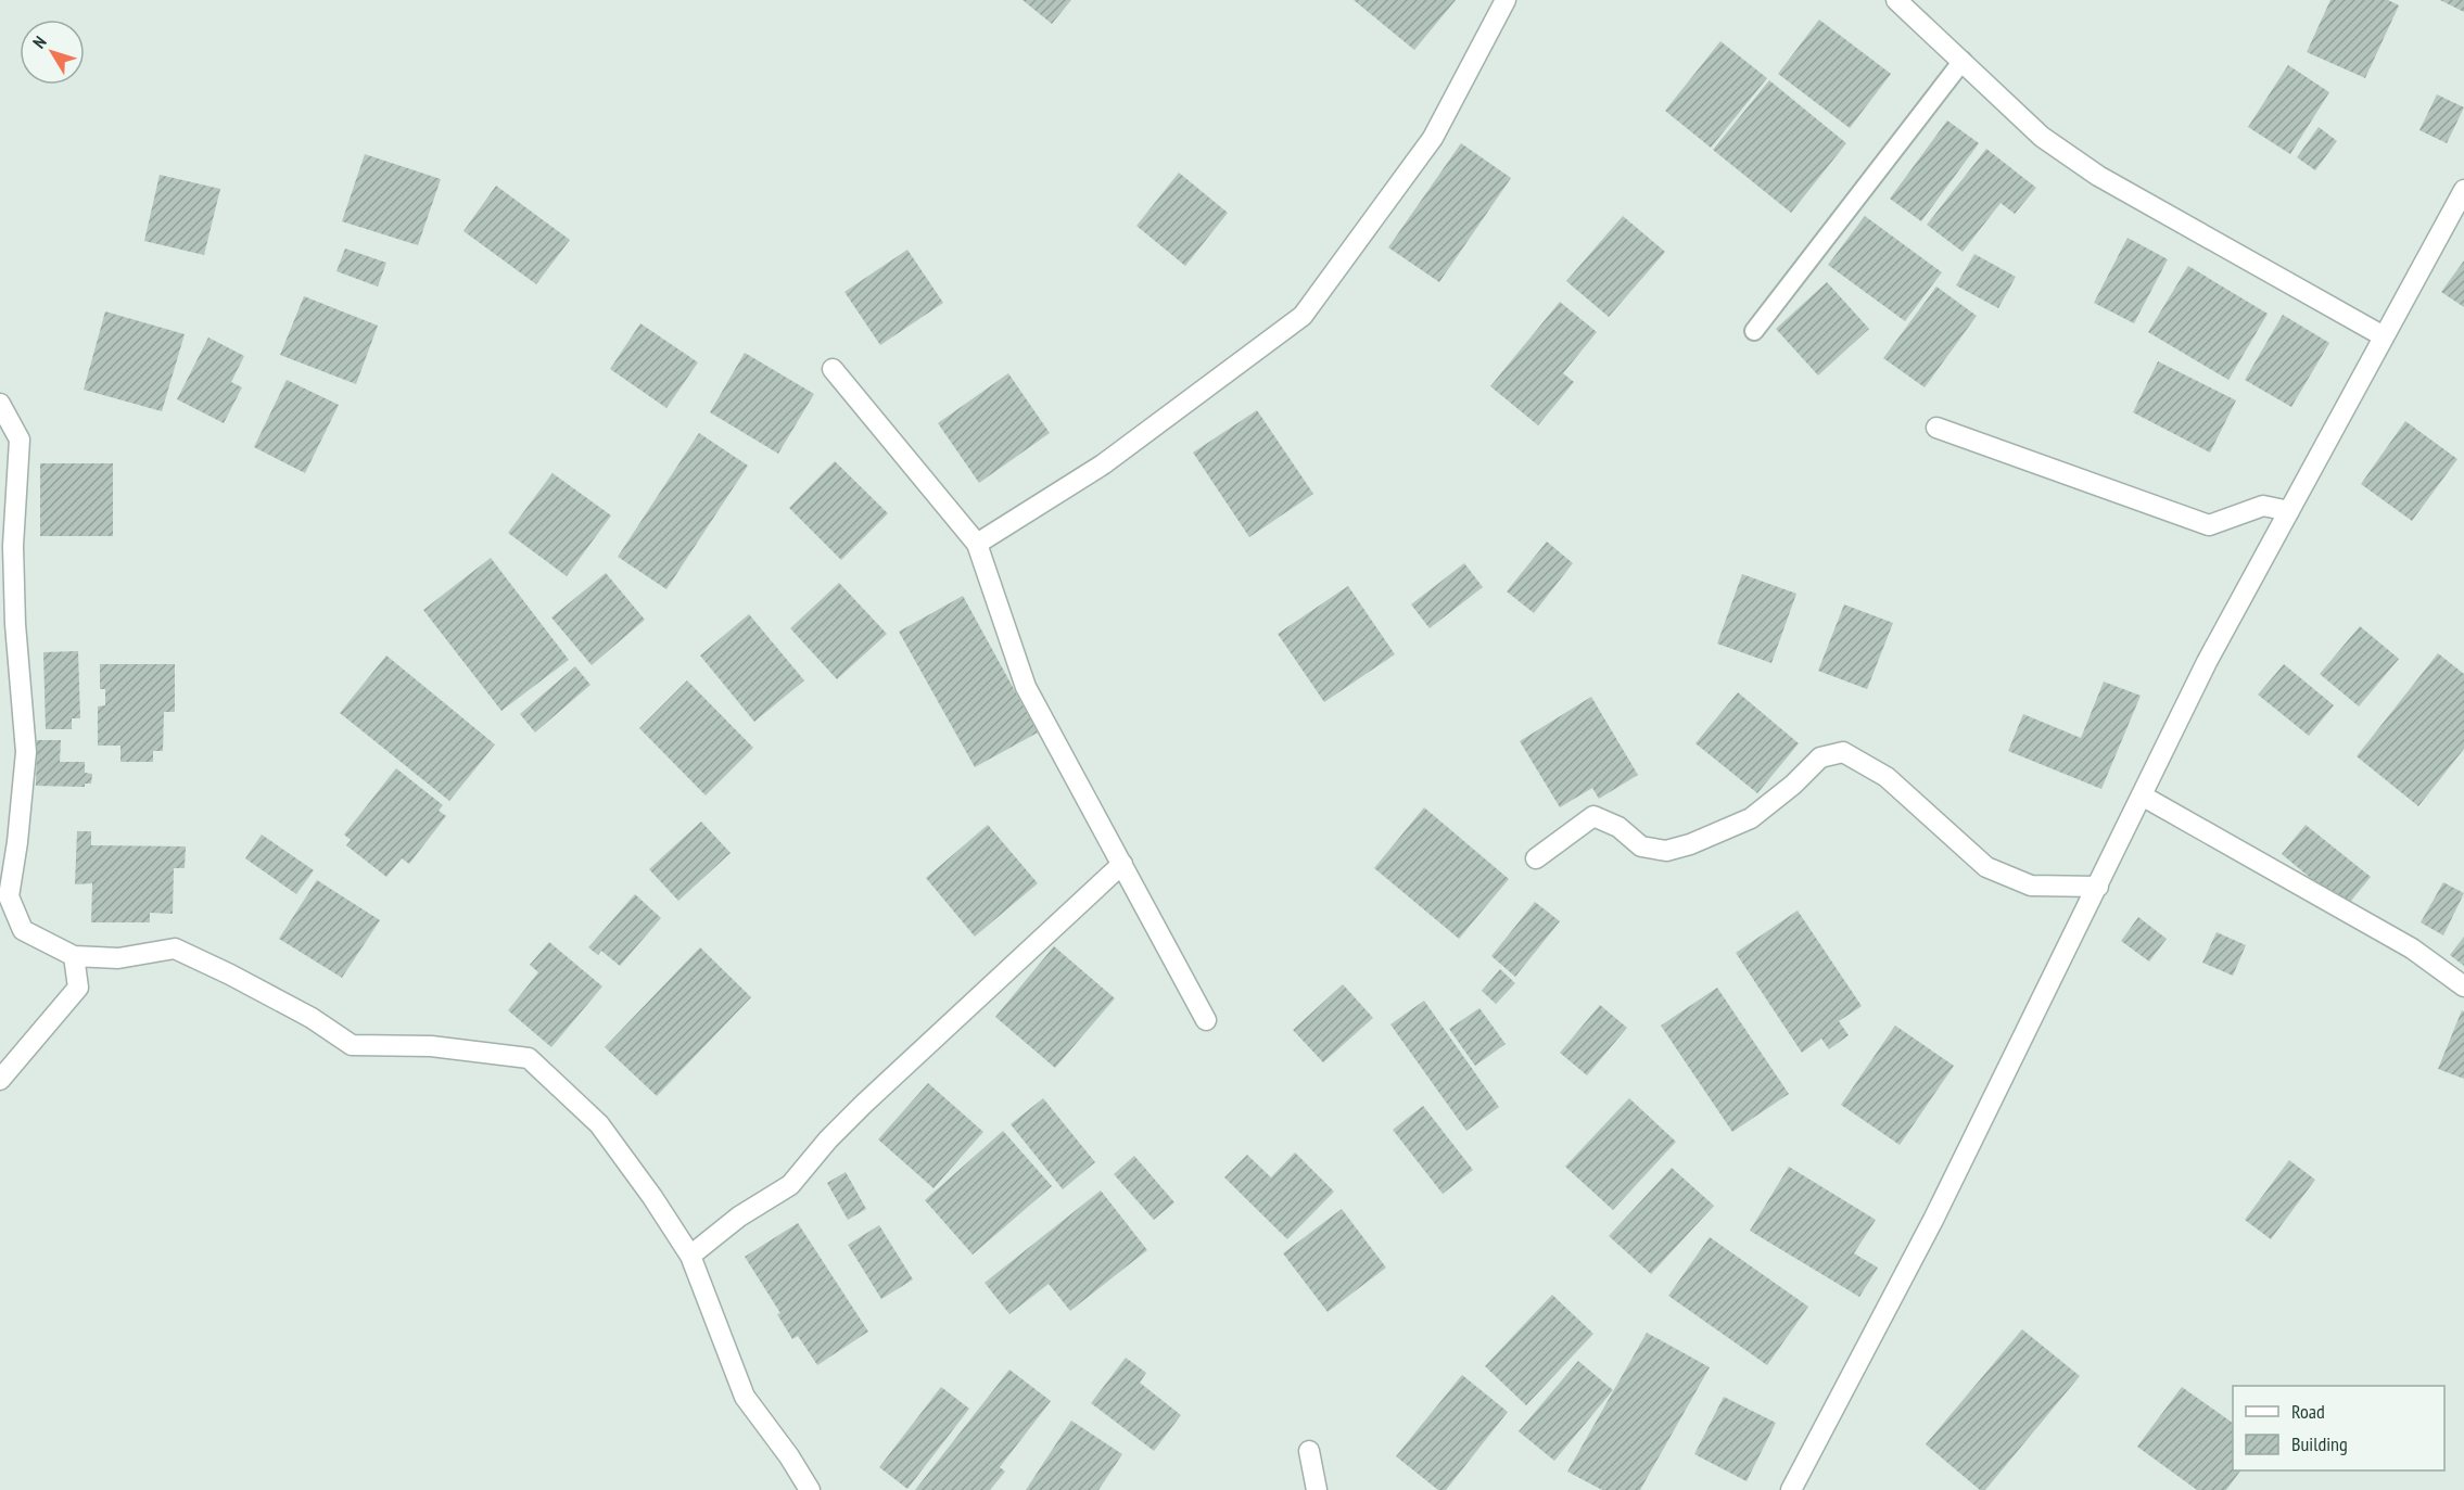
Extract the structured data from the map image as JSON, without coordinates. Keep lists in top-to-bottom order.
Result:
{
  "legend": ["Road", "Building"],
  "north": "top left"
}
